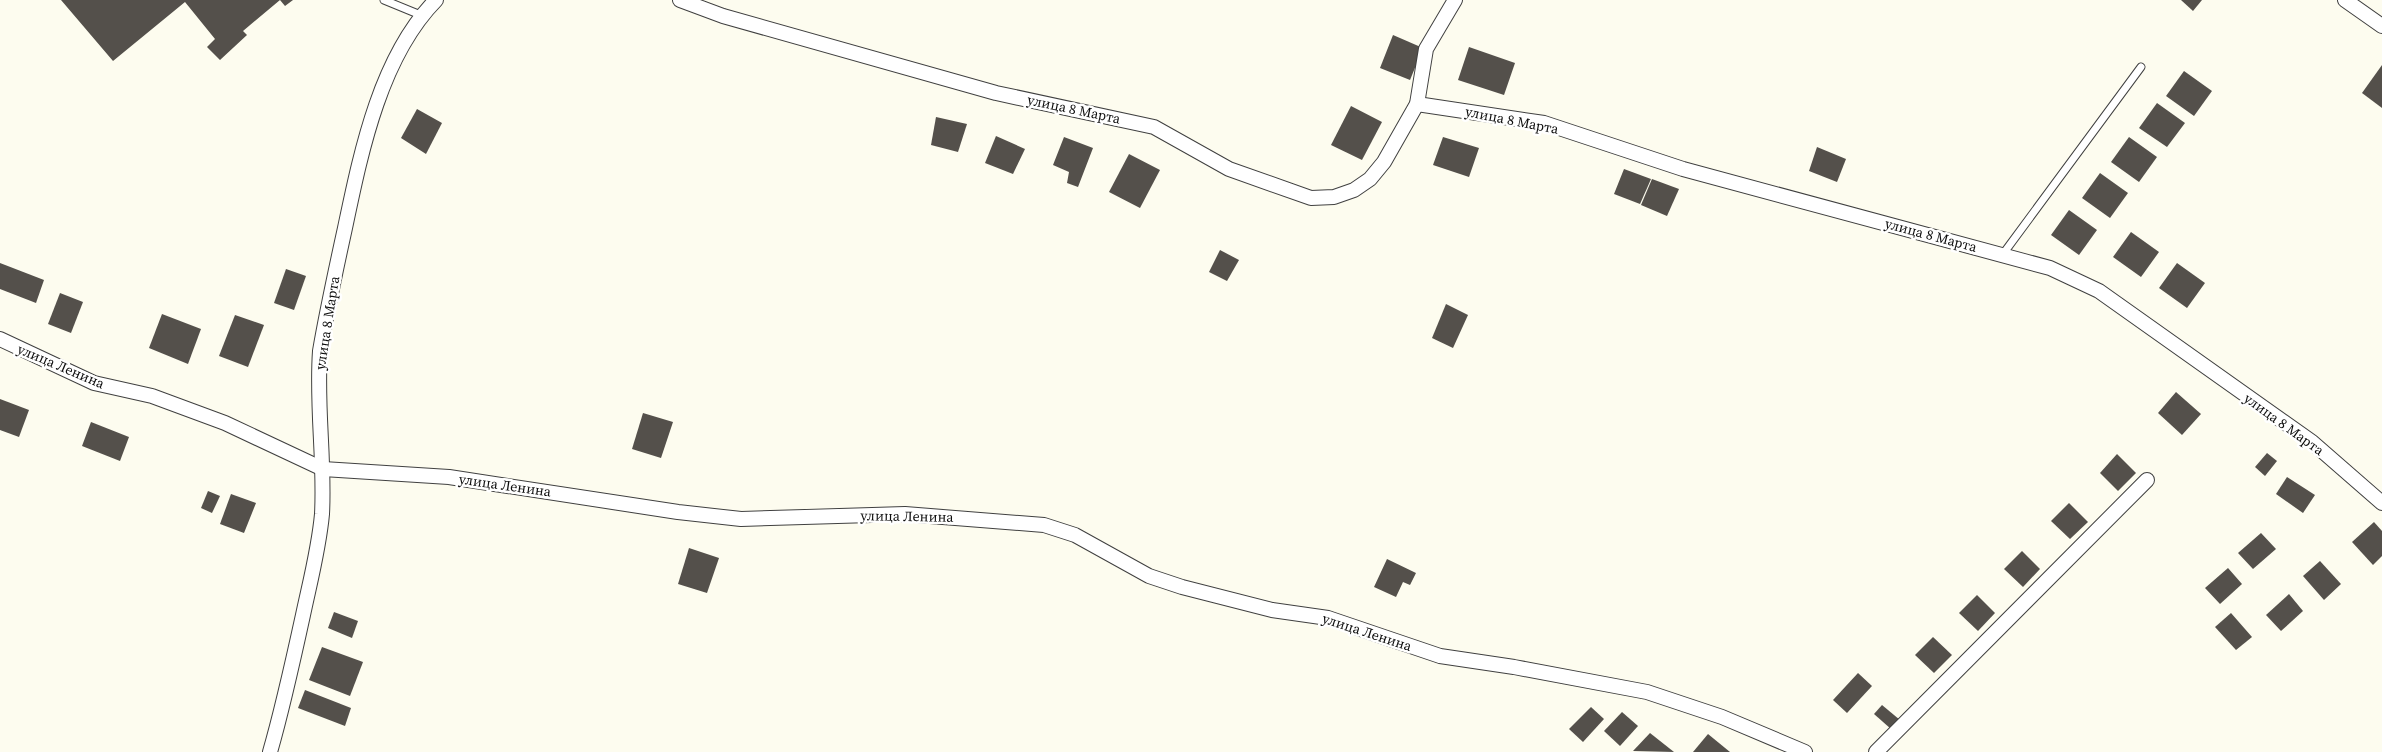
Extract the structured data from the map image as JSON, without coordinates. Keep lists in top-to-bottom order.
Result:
{
  "streets": {
    "street": ["улица 8 Марта", "улица Ленина"]
  },
  "crossings": [
    ["улица 8 Марта", "улица Ленина"]
  ]
}
